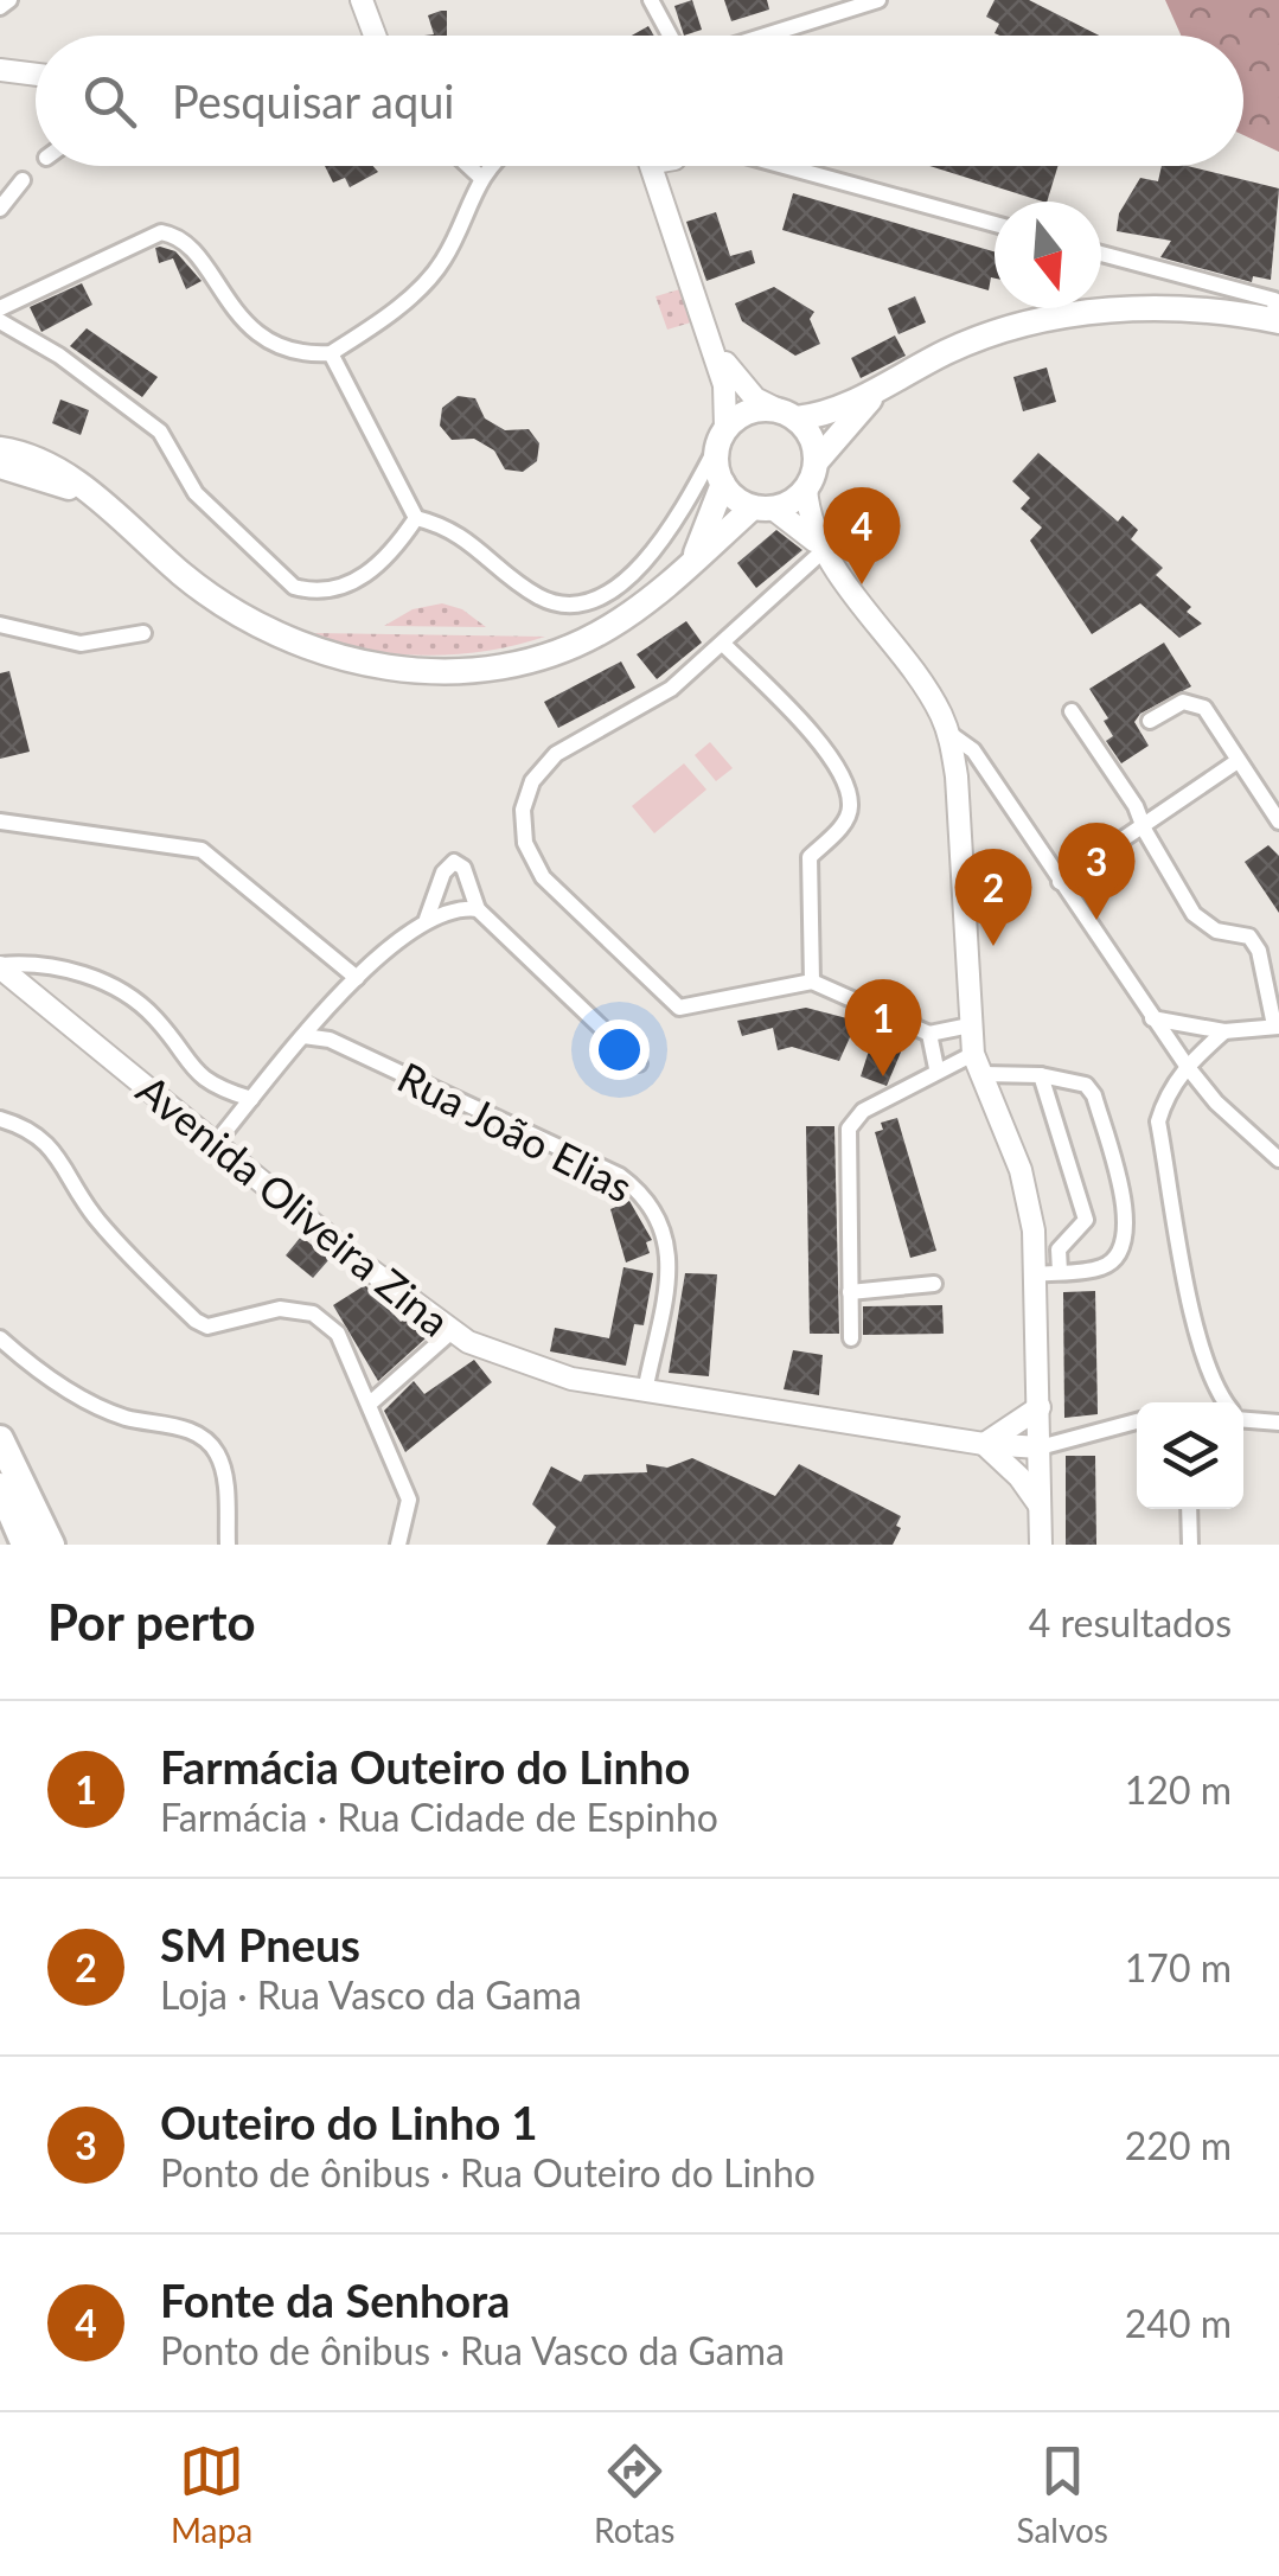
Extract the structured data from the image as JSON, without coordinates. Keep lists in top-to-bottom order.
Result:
{
  "streets": {
    "street": ["Rua João Elias", "Avenida Oliveira Zina"]
  },
  "crossings": [
    ["Rua João Elias", "Avenida Oliveira Zina"]
  ],
  "north": "bottom",
  "page": {
    "search": "Pesquisar aqui",
    "pins": [
      "4",
      "3",
      "2",
      "1"
    ],
    "heading": ["Por perto", "4 resultados"],
    "list": [
      {
        "mark": "1",
        "name": "Farmácia Outeiro do Linho",
        "note": "Farmácia · Rua Cidade de Espinho",
        "value": "120 m"
      },
      {
        "mark": "2",
        "name": "SM Pneus",
        "note": "Loja · Rua Vasco da Gama",
        "value": "170 m"
      },
      {
        "mark": "3",
        "name": "Outeiro do Linho 1",
        "note": "Ponto de ônibus · Rua Outeiro do Linho",
        "value": "220 m"
      },
      {
        "mark": "4",
        "name": "Fonte da Senhora",
        "note": "Ponto de ônibus · Rua Vasco da Gama",
        "value": "240 m"
      }
    ],
    "nav": ["Mapa", "Rotas", "Salvos"]
  }
}
